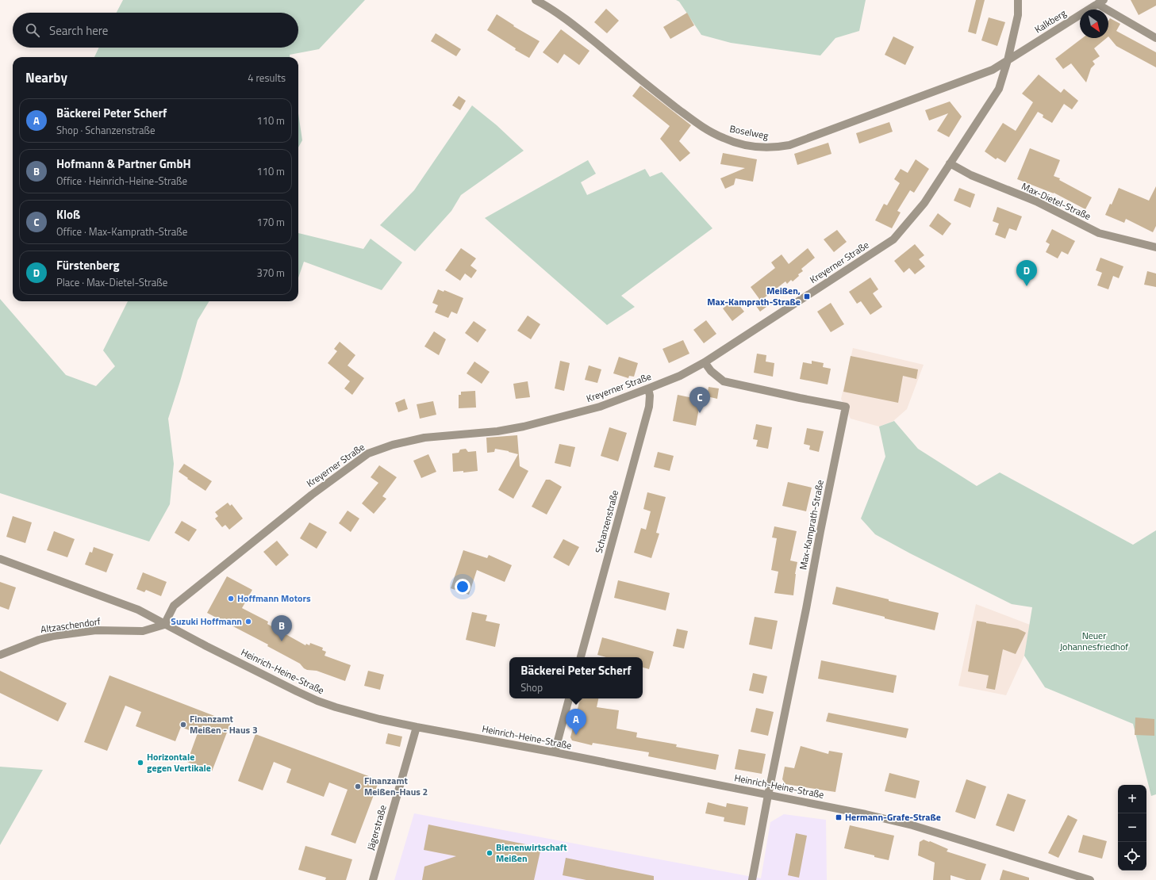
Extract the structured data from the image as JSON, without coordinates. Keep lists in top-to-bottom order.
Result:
{
  "streets": {
    "street": [
      "Kalkberg",
      "Boselweg",
      "Max-Dietel-Straße",
      "Kreyerner Straße",
      "Schanzenstraße",
      "Max-Kamprath-Straße",
      "Altzaschendorf",
      "Heinrich-Heine-Straße",
      "Jägerstraße"
    ]
  },
  "crossings": [
    ["Kalkberg", "Boselweg"],
    ["Kalkberg", "Kreyerner Straße"],
    ["Boselweg", "Kreyerner Straße"],
    ["Max-Dietel-Straße", "Kreyerner Straße"],
    ["Kreyerner Straße", "Schanzenstraße"],
    ["Kreyerner Straße", "Max-Kamprath-Straße"],
    ["Kreyerner Straße", "Altzaschendorf"],
    ["Kreyerner Straße", "Heinrich-Heine-Straße"],
    ["Max-Kamprath-Straße", "Heinrich-Heine-Straße"],
    ["Altzaschendorf", "Heinrich-Heine-Straße"],
    ["Heinrich-Heine-Straße", "Jägerstraße"]
  ],
  "parks": ["Neuer Johannesfriedhof"],
  "places": {
    "transit": ["Meißen, Max-Kamprath-Straße", "Hermann-Grafe-Straße"],
    "other": [
      "Hoffmann Motors",
      "Suzuki Hoffmann",
      "Finanzamt Meißen - Haus 3",
      "Horizontale gegen Vertikale",
      "Finanzamt Meißen-Haus 2",
      "Bienenwirtschaft Meißen"
    ]
  },
  "north": "bottom right",
  "page": {
    "search": "Search here",
    "heading": ["Nearby", "4 results"],
    "list": [
      {
        "mark": "A",
        "name": "Bäckerei Peter Scherf",
        "note": "Shop · Schanzenstraße",
        "value": "110 m"
      },
      {
        "mark": "B",
        "name": "Hofmann & Partner GmbH",
        "note": "Office · Heinrich-Heine-Straße",
        "value": "110 m"
      },
      {
        "mark": "C",
        "name": "Kloß",
        "note": "Office · Max-Kamprath-Straße",
        "value": "170 m"
      },
      {
        "mark": "D",
        "name": "Fürstenberg",
        "note": "Place · Max-Dietel-Straße",
        "value": "370 m"
      }
    ],
    "pins": [
      "D",
      "C",
      "B",
      "A"
    ],
    "popup": ["Bäckerei Peter Scherf", "Shop"],
    "map_buttons": ["+", "−"]
  }
}
